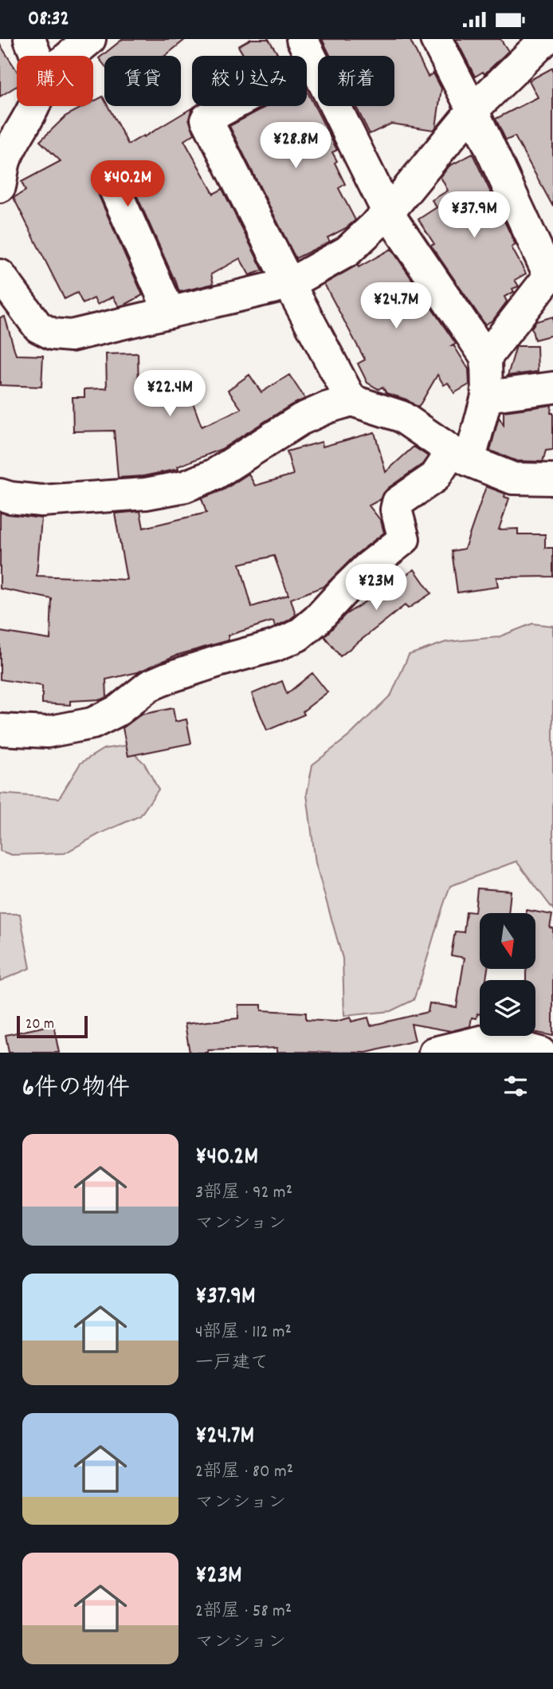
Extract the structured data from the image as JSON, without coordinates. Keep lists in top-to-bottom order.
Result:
{
  "scale_bar": "20 m",
  "north": "bottom",
  "page": {
    "status": "08:32",
    "chip": [
      "購入",
      "賃貸",
      "絞り込み",
      "新着"
    ],
    "price": [
      "¥28.8M",
      "¥40.2M",
      "¥37.9M",
      "¥24.7M",
      "¥22.4M",
      "¥23M"
    ],
    "scale": "20 m",
    "heading": "6件の物件",
    "list": [
      {
        "name": "¥40.2M",
        "note": "3部屋 · 92 m² · マンション"
      },
      {
        "name": "¥37.9M",
        "note": "4部屋 · 112 m² · 一戸建て"
      },
      {
        "name": "¥24.7M",
        "note": "2部屋 · 80 m² · マンション"
      },
      {
        "name": "¥23M",
        "note": "2部屋 · 58 m² · マンション"
      }
    ]
  }
}
